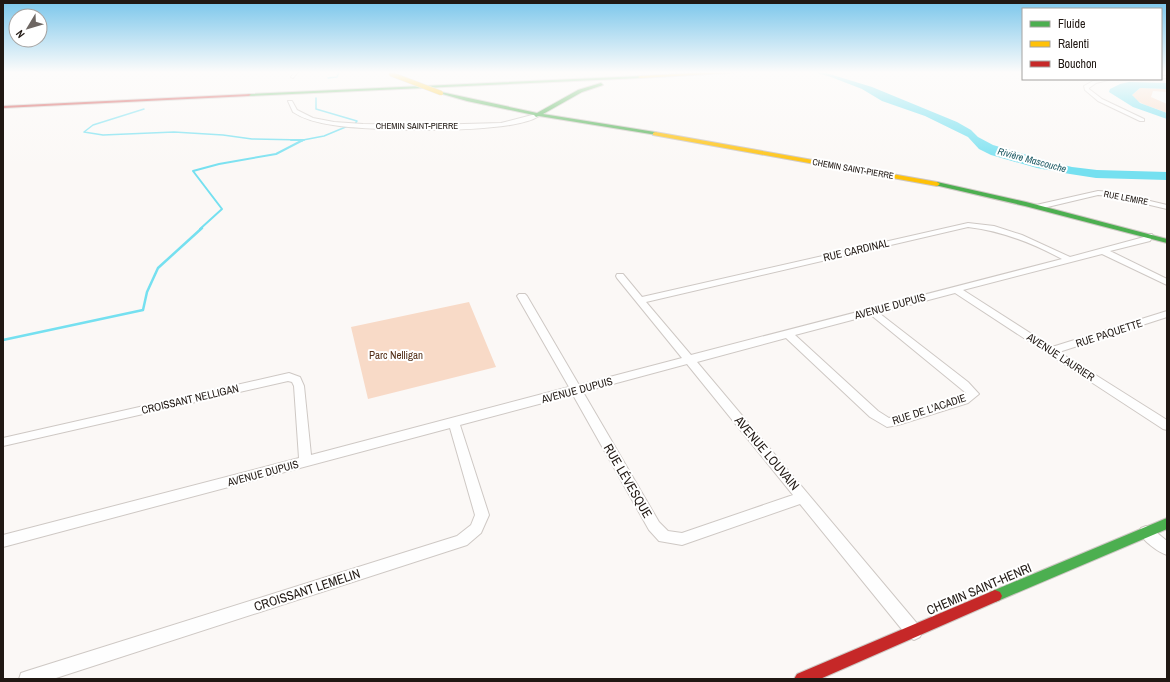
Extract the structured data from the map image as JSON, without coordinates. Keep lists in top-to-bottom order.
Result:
{
  "streets": {
    "main road": ["CHEMIN SAINT-PIERRE", "CHEMIN SAINT-HENRI"],
    "street": [
      "RUE LEMIRE",
      "RUE CARDINAL",
      "AVENUE DUPUIS",
      "RUE PAQUETTE",
      "AVENUE LAURIER",
      "CROISSANT NELLIGAN",
      "RUE DE L'ACADIE",
      "AVENUE LOUVAIN",
      "RUE LÉVESQUE",
      "CROISSANT LEMELIN"
    ]
  },
  "crossings": [
    ["CHEMIN SAINT-PIERRE", "RUE LEMIRE"],
    ["CHEMIN SAINT-PIERRE", "AVENUE DUPUIS"],
    ["RUE CARDINAL", "AVENUE DUPUIS"],
    ["RUE CARDINAL", "AVENUE LOUVAIN"],
    ["AVENUE DUPUIS", "AVENUE LAURIER"],
    ["AVENUE DUPUIS", "CROISSANT NELLIGAN"],
    ["AVENUE DUPUIS", "RUE DE L'ACADIE"],
    ["AVENUE DUPUIS", "AVENUE LOUVAIN"],
    ["AVENUE DUPUIS", "RUE LÉVESQUE"],
    ["AVENUE DUPUIS", "CROISSANT LEMELIN"],
    ["RUE PAQUETTE", "AVENUE LAURIER"],
    ["AVENUE LOUVAIN", "RUE LÉVESQUE"],
    ["AVENUE LOUVAIN", "CHEMIN SAINT-HENRI"]
  ],
  "water": ["Rivière Mascouche"],
  "parks": ["Parc Nelligan"],
  "legend": ["Fluide", "Ralenti", "Bouchon"],
  "north": "bottom left"
}
